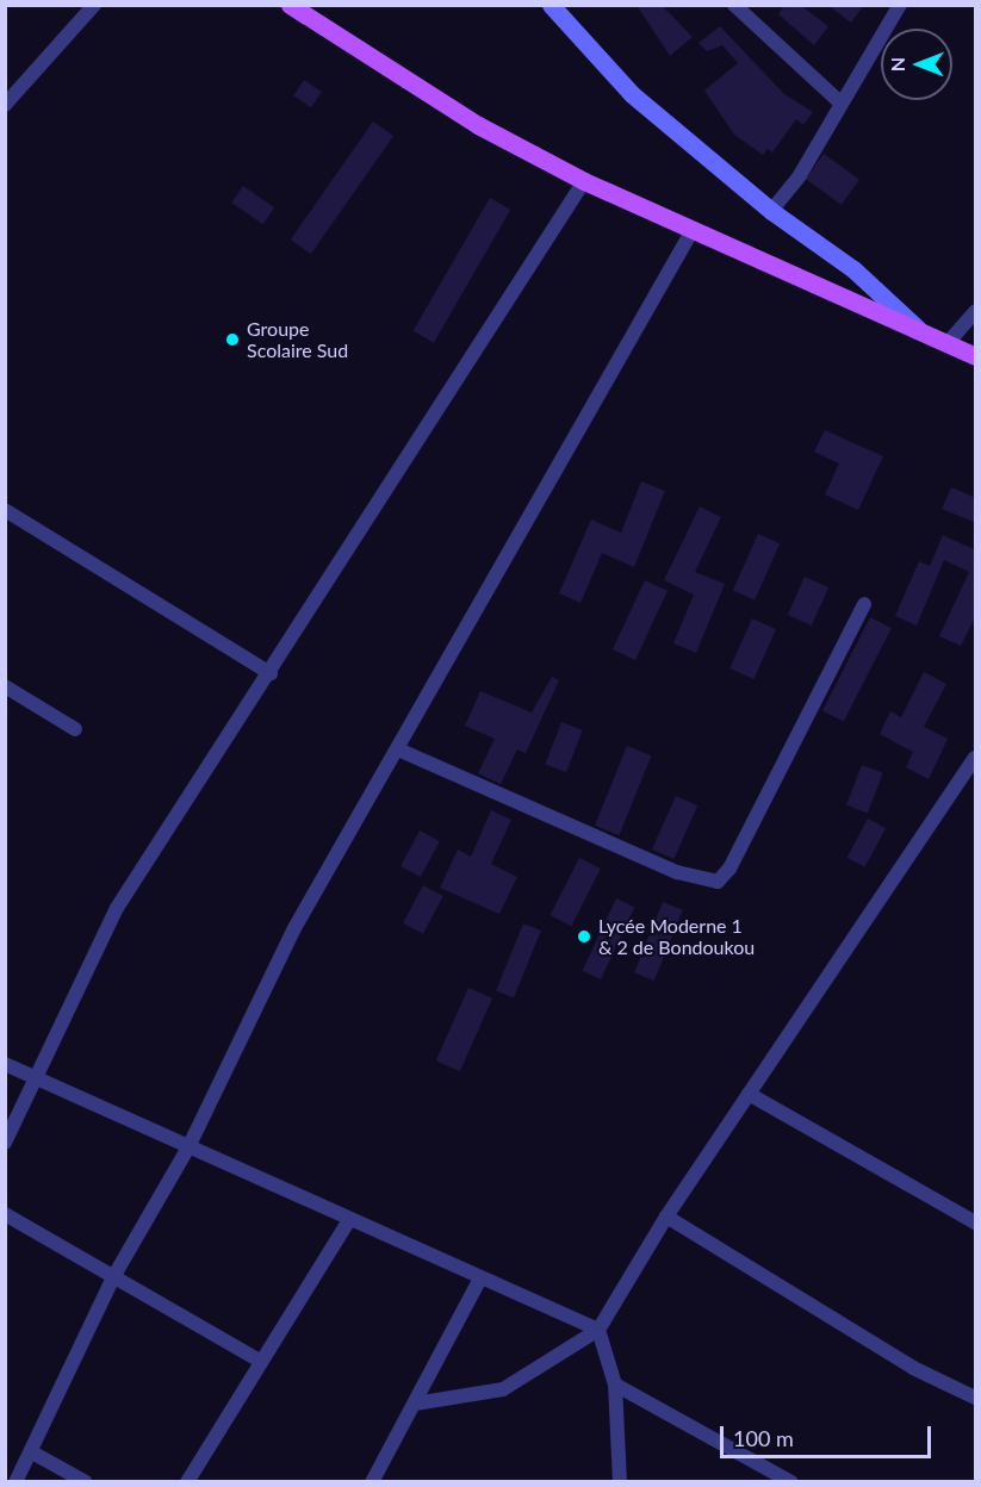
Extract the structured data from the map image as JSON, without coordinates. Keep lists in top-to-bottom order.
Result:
{
  "places": ["Groupe Scolaire Sud", "Lycée Moderne 1 & 2 de Bondoukou"],
  "scale_bar": "100 m",
  "north": "left"
}
